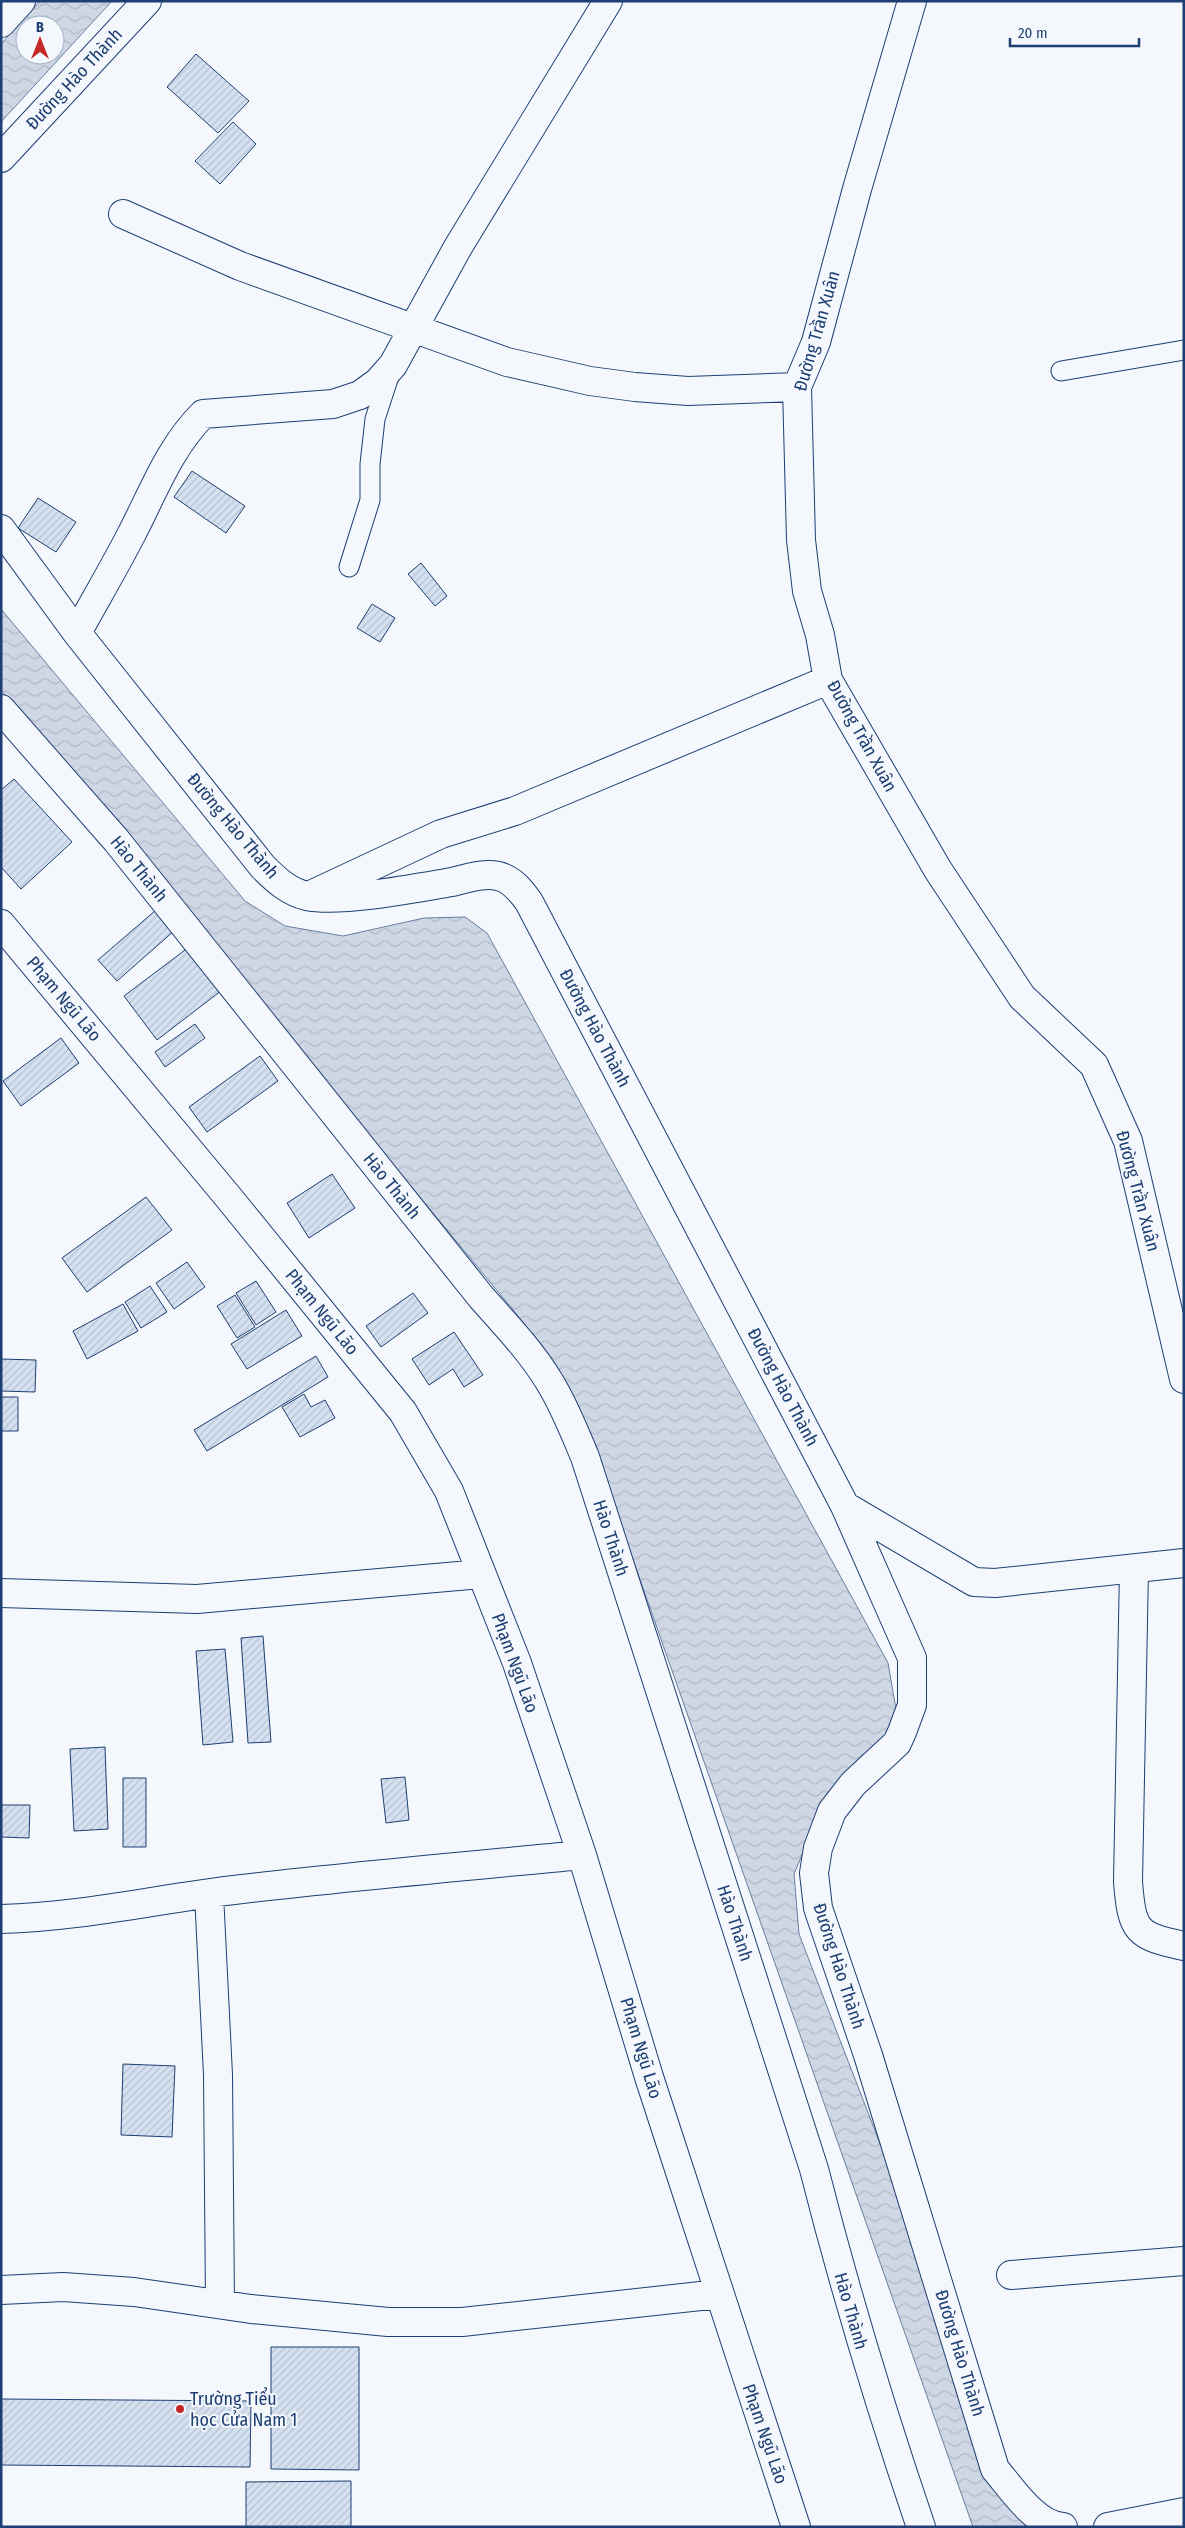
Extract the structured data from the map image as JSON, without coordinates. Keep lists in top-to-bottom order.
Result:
{
  "streets": {
    "street": [
      "Đường Hào Thành",
      "Đường Trần Xuân",
      "Hào Thành",
      "Phạm Ngũ Lão"
    ]
  },
  "places": ["Trường Tiểu học Cửa Nam 1"],
  "scale_bar": "20 m",
  "north": "top"
}
